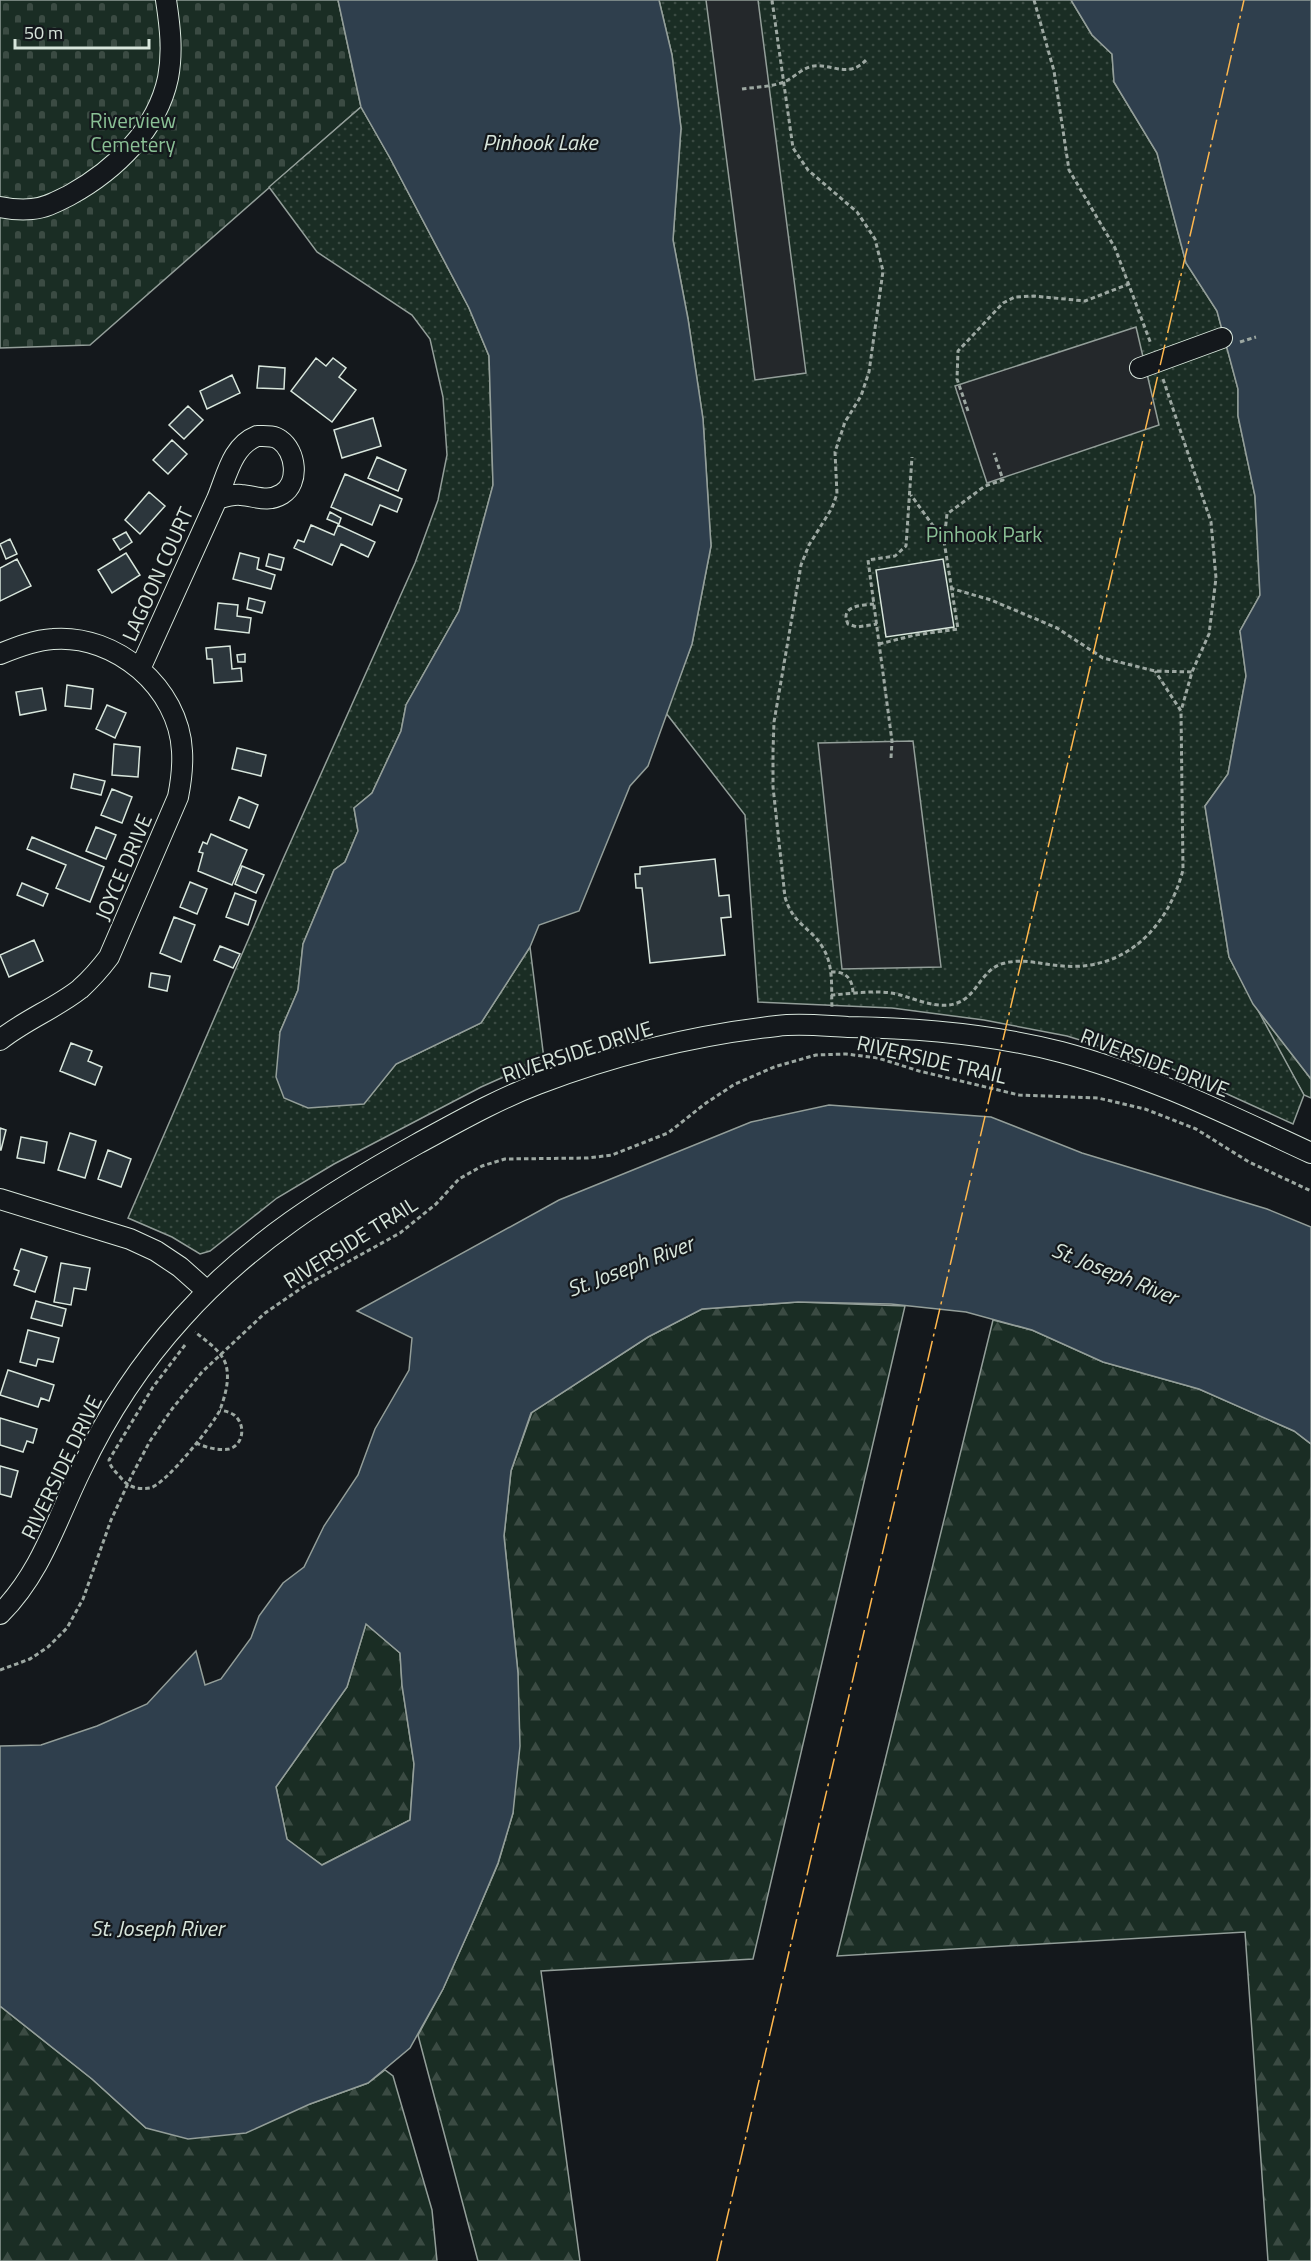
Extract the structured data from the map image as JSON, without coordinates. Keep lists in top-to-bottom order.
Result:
{
  "streets": {
    "street": ["LAGOON COURT", "JOYCE DRIVE", "RIVERSIDE DRIVE"],
    "path": ["RIVERSIDE TRAIL"]
  },
  "crossings": [
    ["LAGOON COURT", "JOYCE DRIVE"]
  ],
  "water": ["Pinhook Lake", "St. Joseph River"],
  "parks": ["Riverview Cemetery", "Pinhook Park"],
  "scale_bar": "50 m"
}
